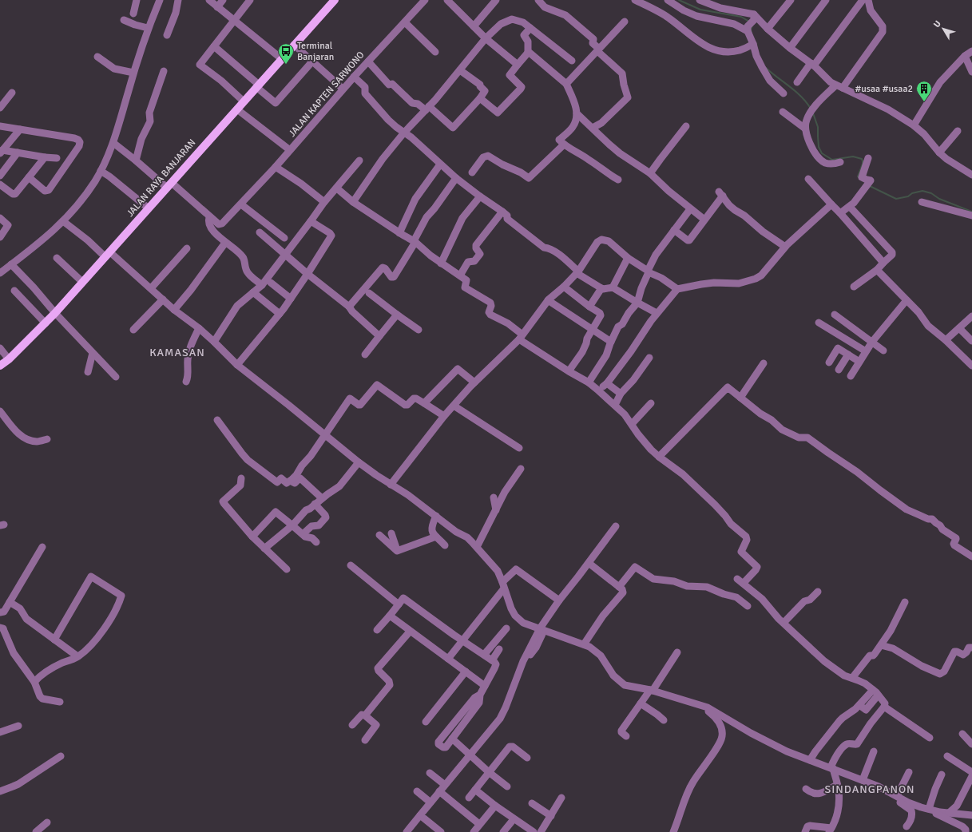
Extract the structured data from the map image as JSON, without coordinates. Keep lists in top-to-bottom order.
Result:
{
  "streets": {
    "main road": ["JALAN RAYA BANJARAN"],
    "street": ["JALAN KAPTEN SARWONO"]
  },
  "districts": ["KAMASAN", "SINDANGPANON"],
  "places": {
    "bus stop": ["Terminal Banjaran"],
    "building": ["#usaa #usaa2"]
  },
  "north": "top left"
}
